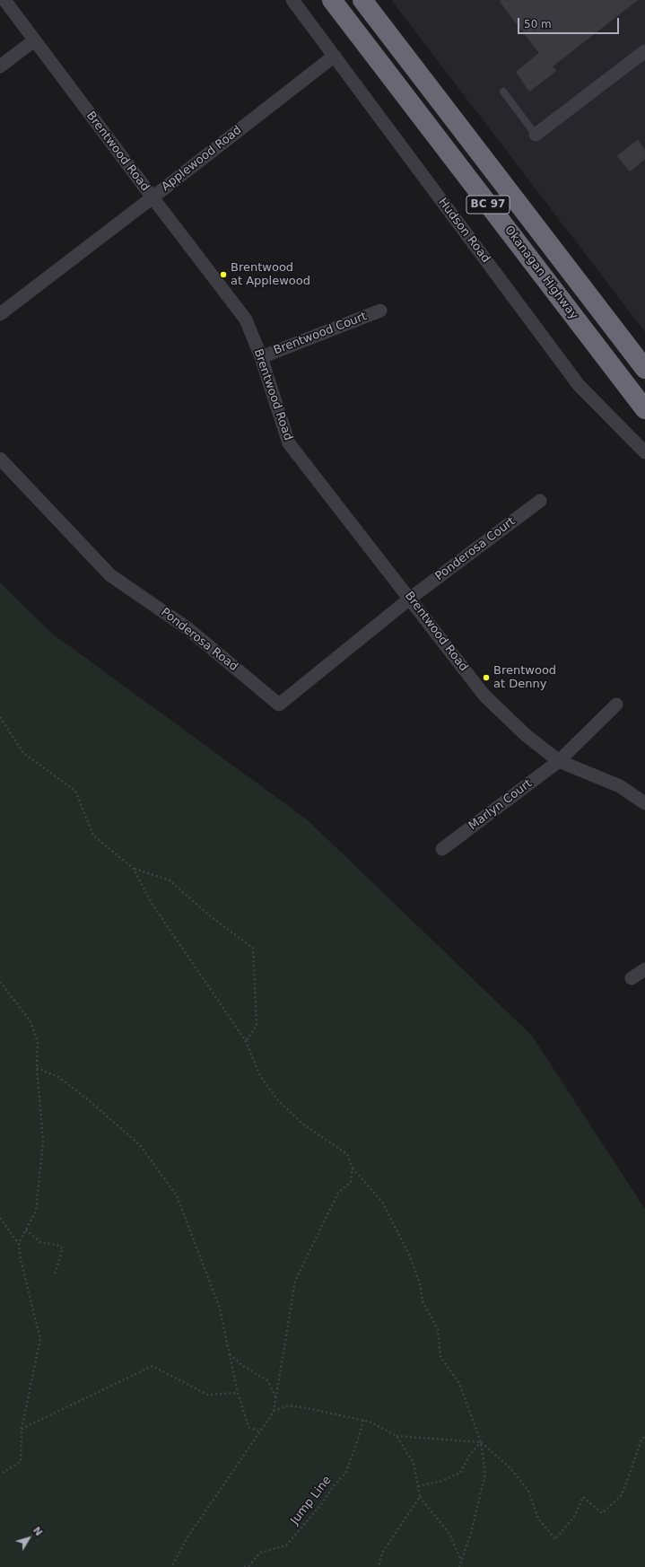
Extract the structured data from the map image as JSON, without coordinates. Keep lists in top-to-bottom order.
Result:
{
  "streets": {
    "highway": ["BC 97", "Okanagan Highway"],
    "street": [
      "Brentwood Road",
      "Applewood Road",
      "Hudson Road",
      "Brentwood Court",
      "Ponderosa Court",
      "Ponderosa Road",
      "Marlyn Court"
    ],
    "path": ["Jump Line"]
  },
  "crossings": [
    ["Brentwood Road", "Applewood Road"],
    ["Brentwood Road", "Brentwood Court"],
    ["Brentwood Road", "Ponderosa Court"],
    ["Brentwood Road", "Ponderosa Road"],
    ["Brentwood Road", "Marlyn Court"],
    ["Applewood Road", "Hudson Road"],
    ["Ponderosa Court", "Ponderosa Road"]
  ],
  "places": ["Brentwood at Applewood", "Brentwood at Denny"],
  "scale_bar": "50 m",
  "north": "top right"
}
